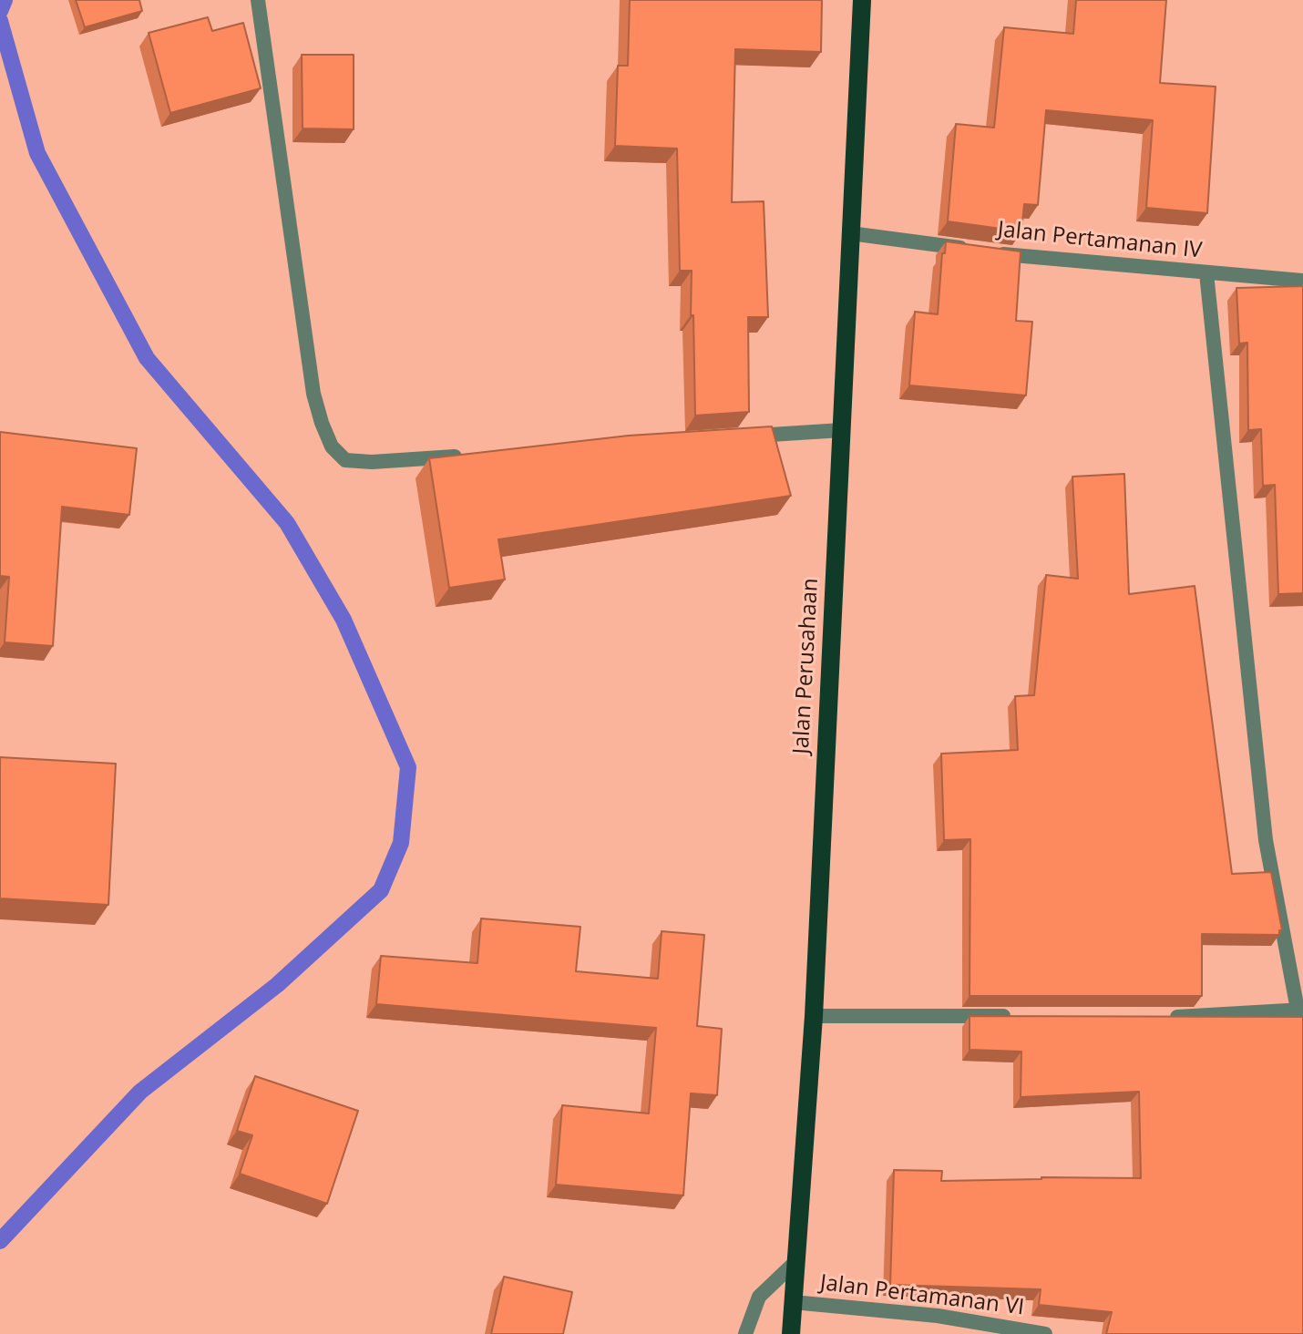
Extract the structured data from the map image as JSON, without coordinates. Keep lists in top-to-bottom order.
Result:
{
  "streets": {
    "main road": ["Jalan Perusahaan"],
    "street": ["Jalan Pertamanan IV", "Jalan Pertamanan VI"]
  },
  "crossings": [
    ["Jalan Pertamanan IV", "Jalan Perusahaan"],
    ["Jalan Perusahaan", "Jalan Pertamanan VI"]
  ]
}
